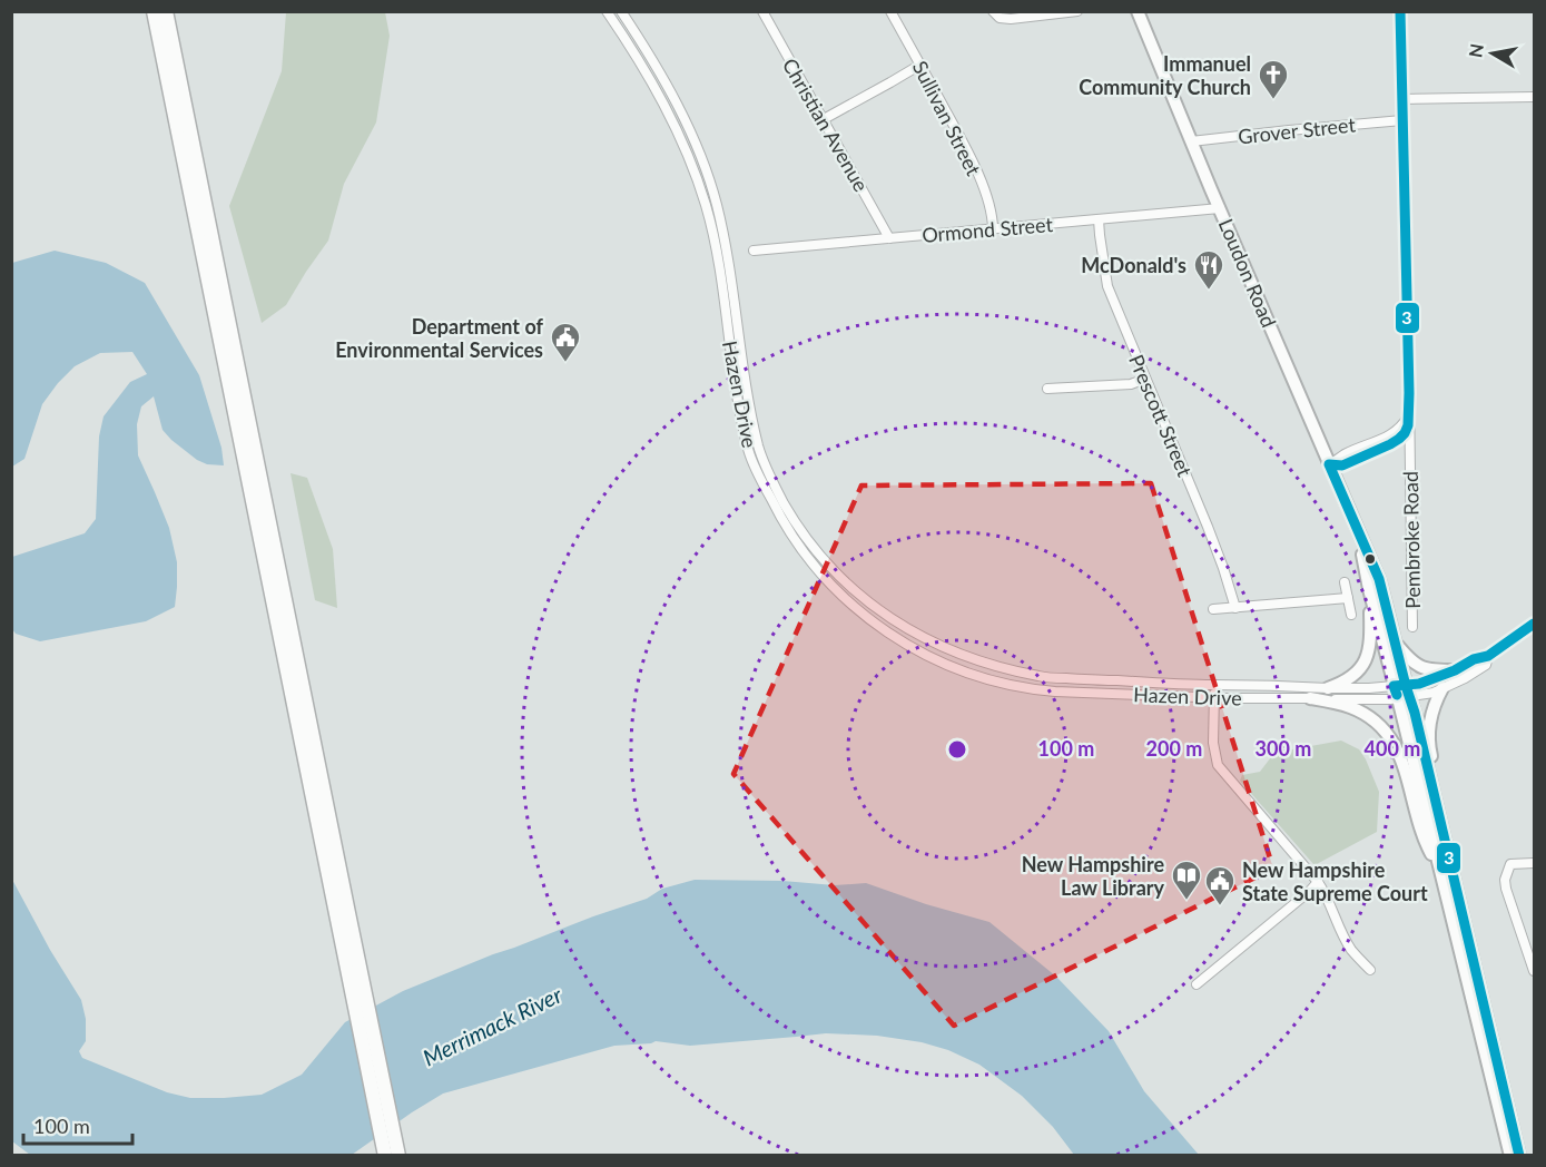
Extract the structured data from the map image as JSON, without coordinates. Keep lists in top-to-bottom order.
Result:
{
  "streets": {
    "main road": ["Loudon Road"],
    "street": [
      "Sullivan Street",
      "Christian Avenue",
      "Grover Street",
      "Ormond Street",
      "Hazen Drive",
      "Prescott Street",
      "Pembroke Road"
    ]
  },
  "crossings": [
    ["Sullivan Street", "Ormond Street"],
    ["Christian Avenue", "Ormond Street"],
    ["Grover Street", "Loudon Road"],
    ["Grover Street", "Pembroke Road"],
    ["Ormond Street", "Loudon Road"],
    ["Ormond Street", "Prescott Street"],
    ["Loudon Road", "Hazen Drive"]
  ],
  "water": ["Merrimack River"],
  "places": {
    "church": ["Immanuel Community Church"],
    "restaurant": ["McDonald's"],
    "public building": ["Department of Environmental Services", "New Hampshire State Supreme Court"],
    "library": ["New Hampshire Law Library"]
  },
  "lines": ["transit line 3"],
  "scale_bar": "100 m",
  "north": "left",
  "rings": [
    "100 m",
    "200 m",
    "300 m",
    "400 m"
  ]
}
